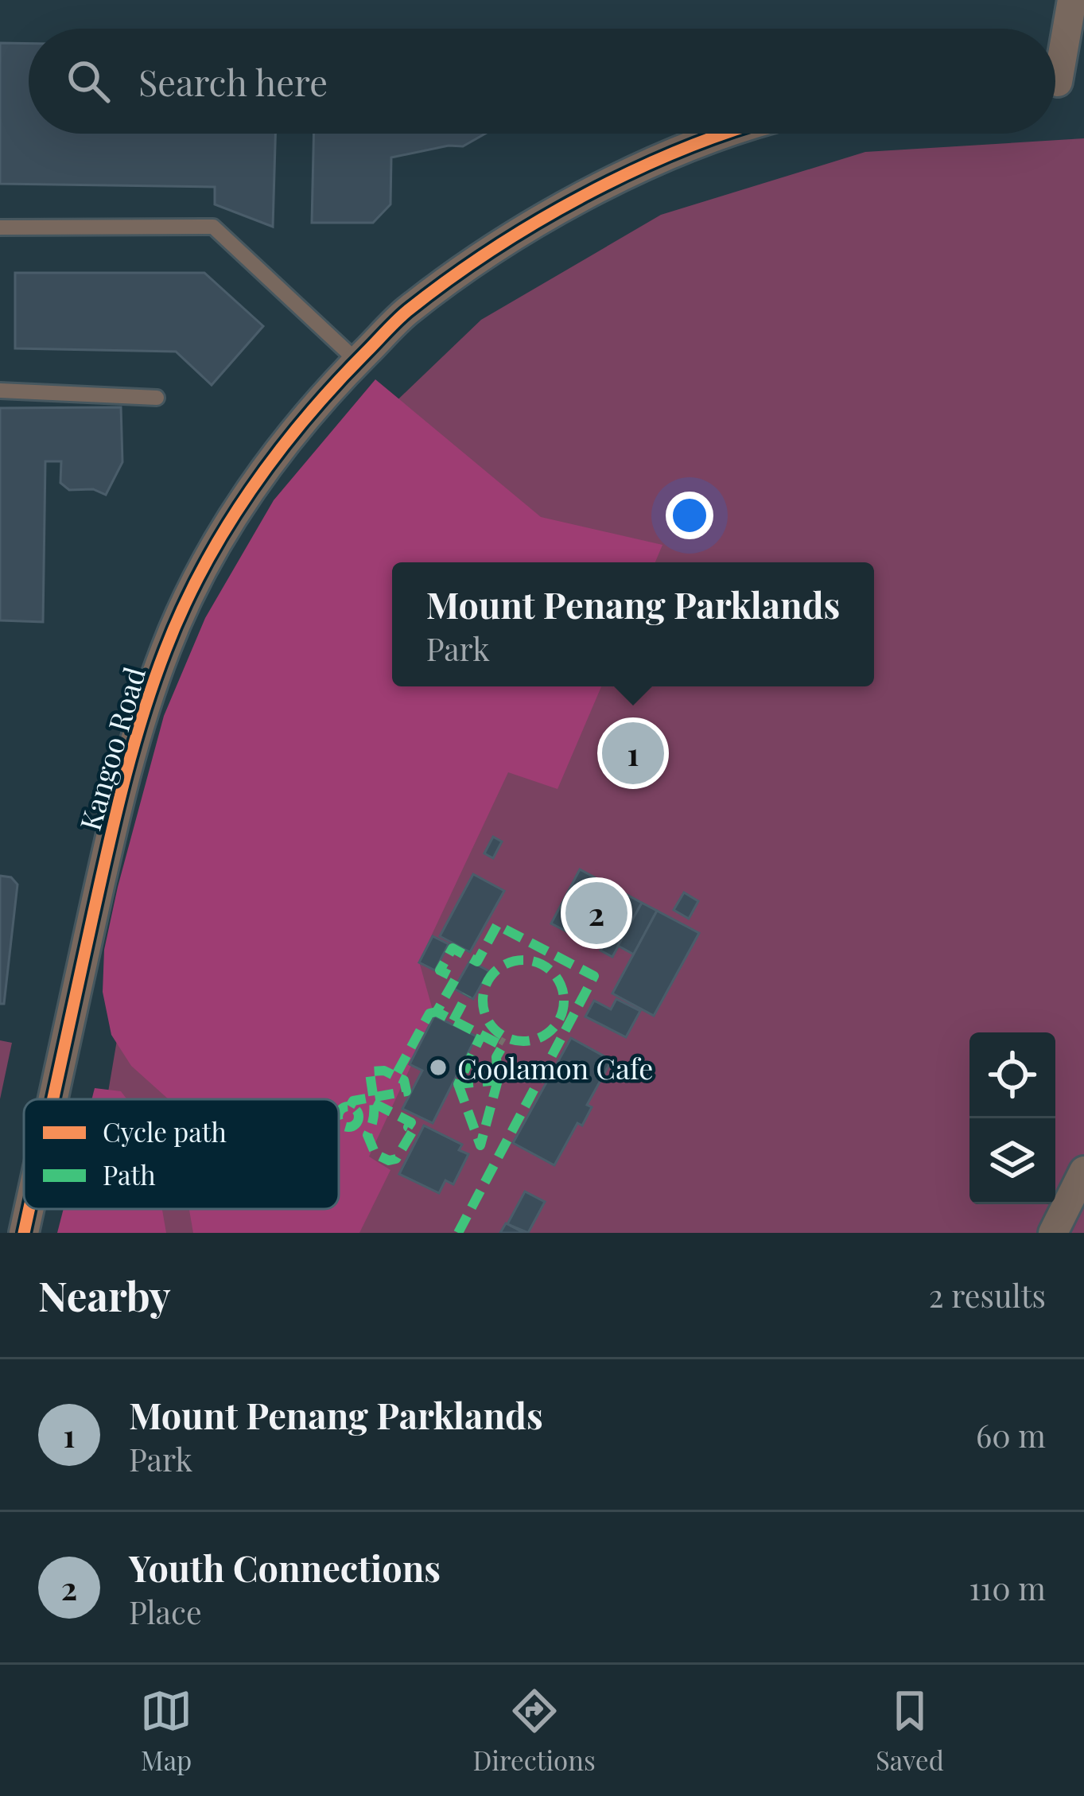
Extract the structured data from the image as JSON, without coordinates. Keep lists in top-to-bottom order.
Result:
{
  "streets": {
    "street": ["Kangoo Road"]
  },
  "places": ["Coolamon Cafe"],
  "legend": ["Cycle path", "Path"],
  "page": {
    "search": "Search here",
    "popup": ["Mount Penang Parklands", "Park"],
    "pins": ["1", "2"],
    "heading": ["Nearby", "2 results"],
    "list": [
      {
        "mark": "1",
        "name": "Mount Penang Parklands",
        "note": "Park",
        "value": "60 m"
      },
      {
        "mark": "2",
        "name": "Youth Connections",
        "note": "Place",
        "value": "110 m"
      }
    ],
    "nav": ["Map", "Directions", "Saved"]
  }
}
